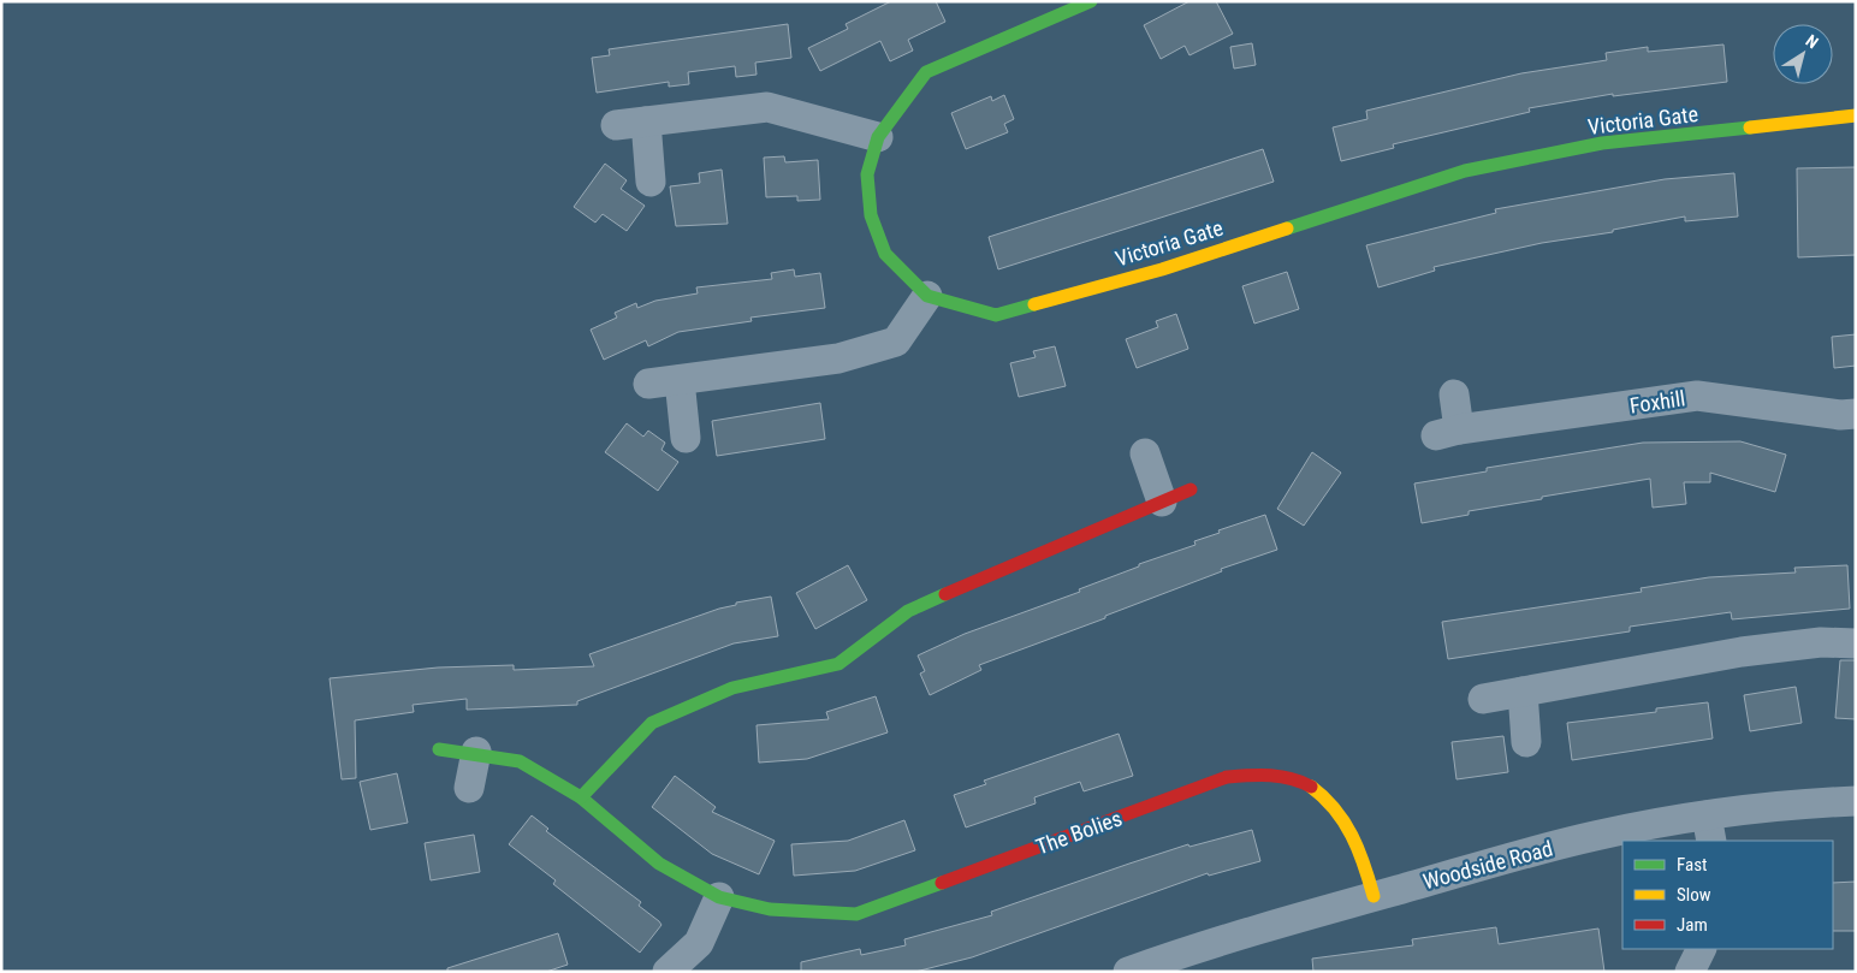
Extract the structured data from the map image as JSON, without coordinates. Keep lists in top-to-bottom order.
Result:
{
  "streets": {
    "street": [
      "Victoria Gate",
      "Foxhill",
      "The Bolies",
      "Woodside Road"
    ]
  },
  "crossings": [
    ["The Bolies", "Woodside Road"]
  ],
  "legend": ["Fast", "Slow", "Jam"],
  "north": "top right"
}
